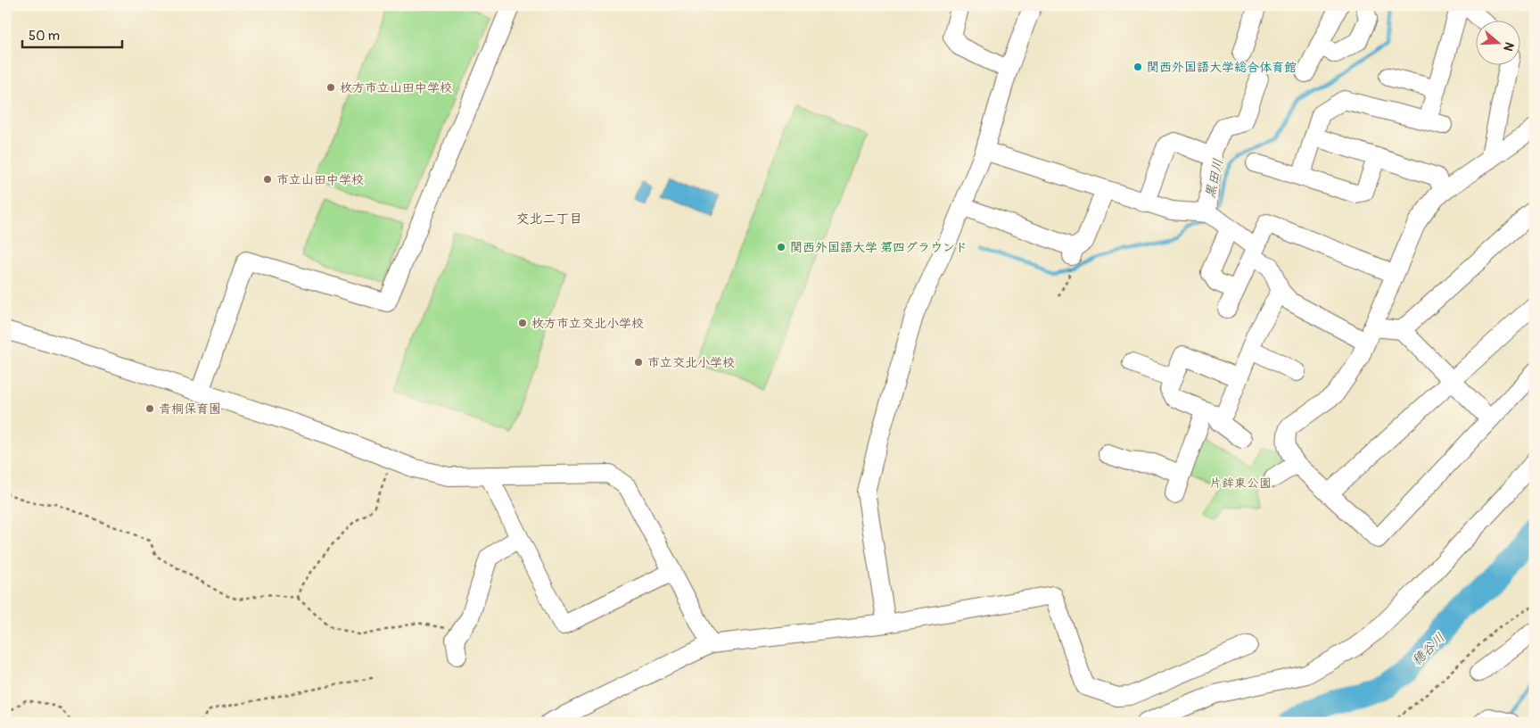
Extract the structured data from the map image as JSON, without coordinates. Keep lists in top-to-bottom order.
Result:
{
  "districts": ["交北二丁目"],
  "water": ["黒田川", "穂谷川"],
  "parks": ["片鉾東公園"],
  "places": [
    "関西外国語大学総合体育館",
    "枚方市立山田中学校",
    "市立山田中学校",
    "関西外国語大学 第四グラウンド",
    "枚方市立交北小学校",
    "市立交北小学校",
    "青桐保育園"
  ],
  "scale_bar": "50 m",
  "north": "right"
}
